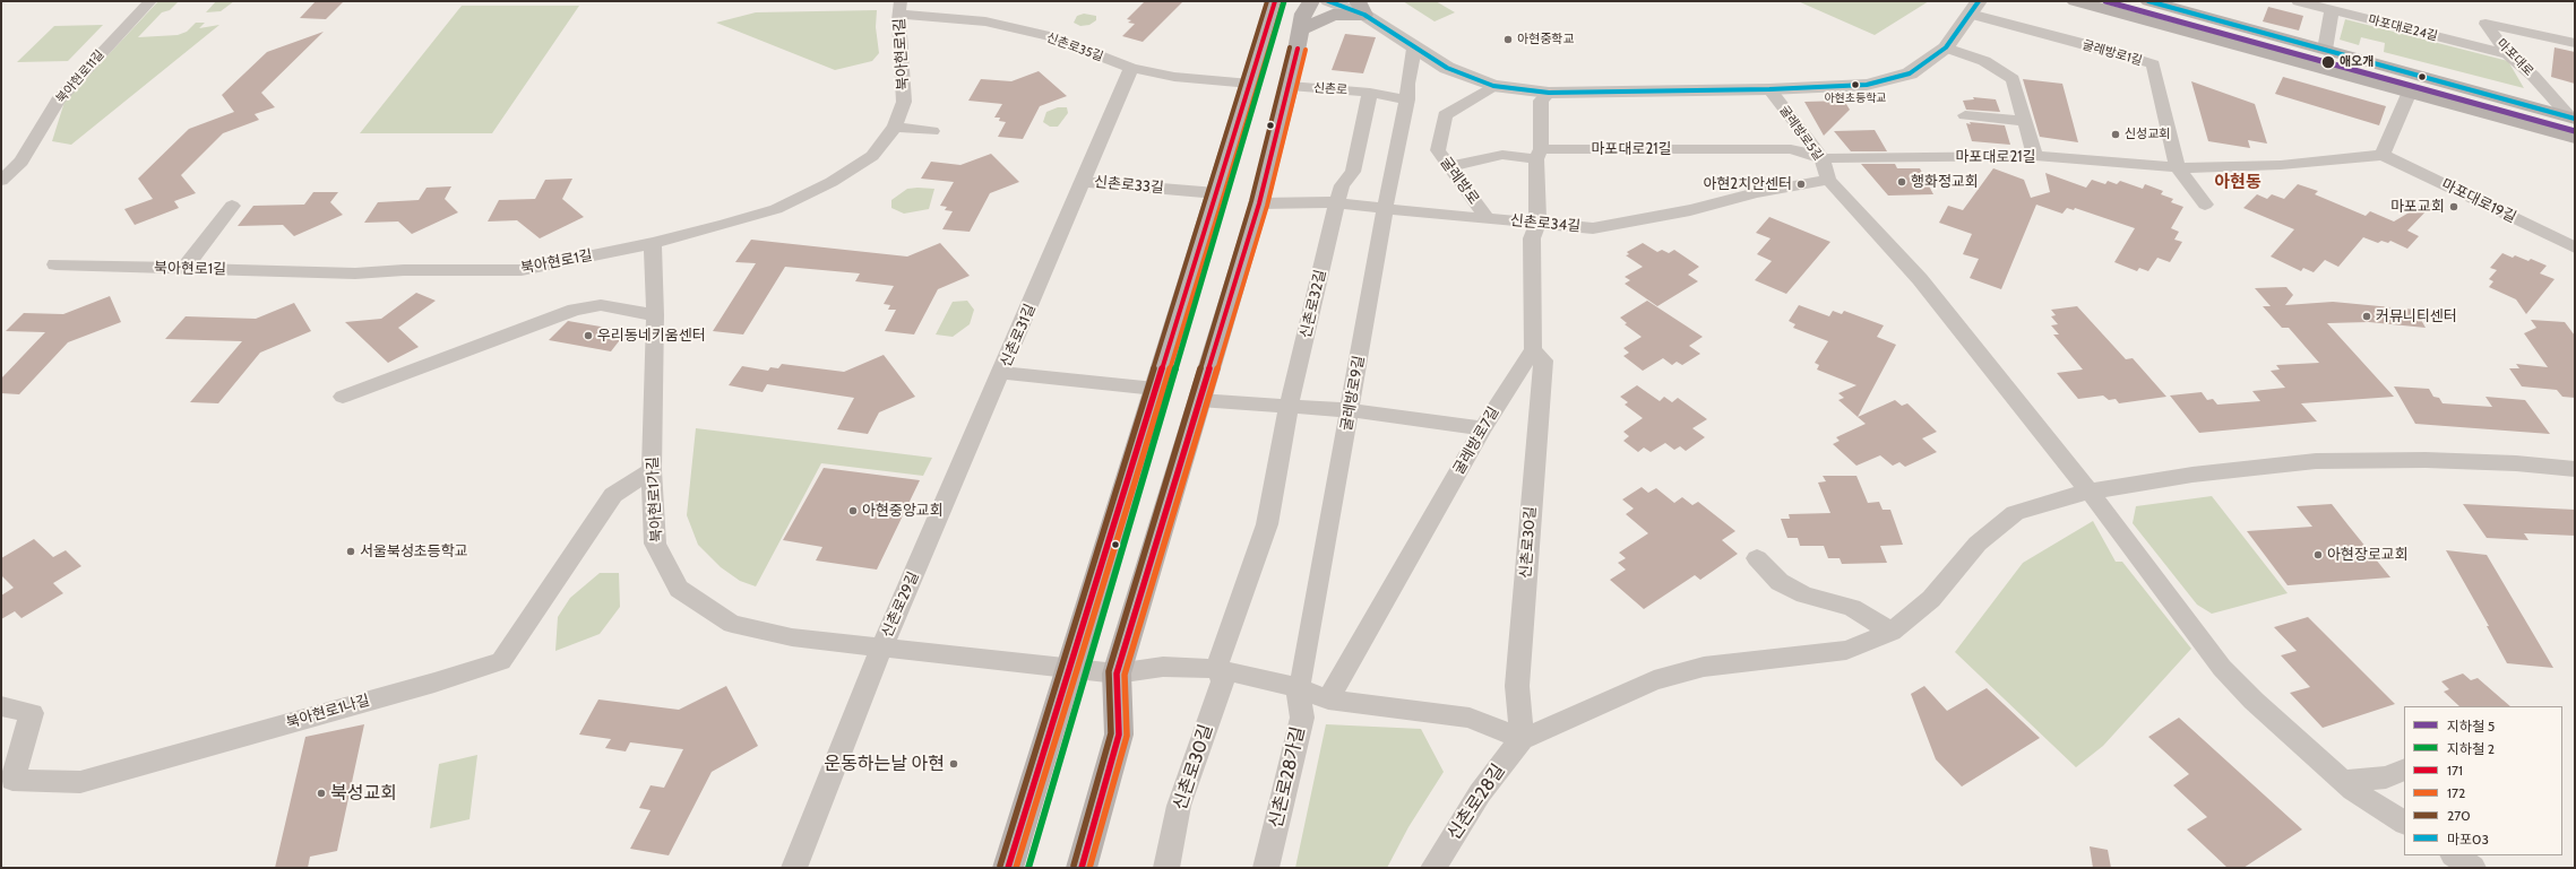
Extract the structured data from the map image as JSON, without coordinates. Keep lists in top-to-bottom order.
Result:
{
  "streets": {
    "main road": ["마포대로"],
    "street": [
      "마포대로24길",
      "신촌로35길",
      "굴레방로1길",
      "북아현로1길",
      "북아현로11길",
      "신촌로",
      "굴레방로5길",
      "마포대로21길",
      "굴레방로",
      "신촌로33길",
      "마포대로19길",
      "신촌로34길",
      "신촌로32길",
      "신촌로31길",
      "굴레방로9길",
      "굴레방로7길",
      "북아현로1가길",
      "신촌로30길",
      "신촌로29길",
      "북아현로1나길",
      "신촌로28가길",
      "신촌로28길"
    ]
  },
  "crossings": [
    ["마포대로24길", "마포대로"],
    ["신촌로35길", "북아현로1길"],
    ["신촌로35길", "신촌로33길"],
    ["굴레방로1길", "마포대로21길"],
    ["북아현로1길", "북아현로1가길"],
    ["굴레방로5길", "마포대로21길"],
    ["굴레방로5길", "신촌로34길"],
    ["마포대로21길", "마포대로19길"],
    ["굴레방로", "신촌로34길"],
    ["신촌로33길", "신촌로31길"],
    ["신촌로34길", "신촌로32길"],
    ["신촌로34길", "굴레방로9길"],
    ["신촌로32길", "신촌로30길"],
    ["신촌로31길", "신촌로29길"],
    ["굴레방로9길", "신촌로28가길"],
    ["굴레방로7길", "신촌로30길"],
    ["북아현로1가길", "신촌로29길"],
    ["북아현로1가길", "북아현로1나길"],
    ["신촌로30길", "신촌로28길"]
  ],
  "districts": ["아현동"],
  "places": [
    "아현중학교",
    "애오개",
    "아현초등학교",
    "신성교회",
    "행화정교회",
    "아현2치안센터",
    "마포교회",
    "커뮤니티센터",
    "우리동네키움센터",
    "아현중앙교회",
    "서울북성초등학교",
    "아현장로교회",
    "운동하는날 아현",
    "북성교회"
  ],
  "lines": [
    "metro line 5",
    "metro line 2",
    "transit line 171",
    "transit line 270",
    "transit line 마포03",
    "transit line 172"
  ],
  "legend": [
    "지하철 5",
    "지하철 2",
    "171",
    "172",
    "270",
    "마포03"
  ]
}
